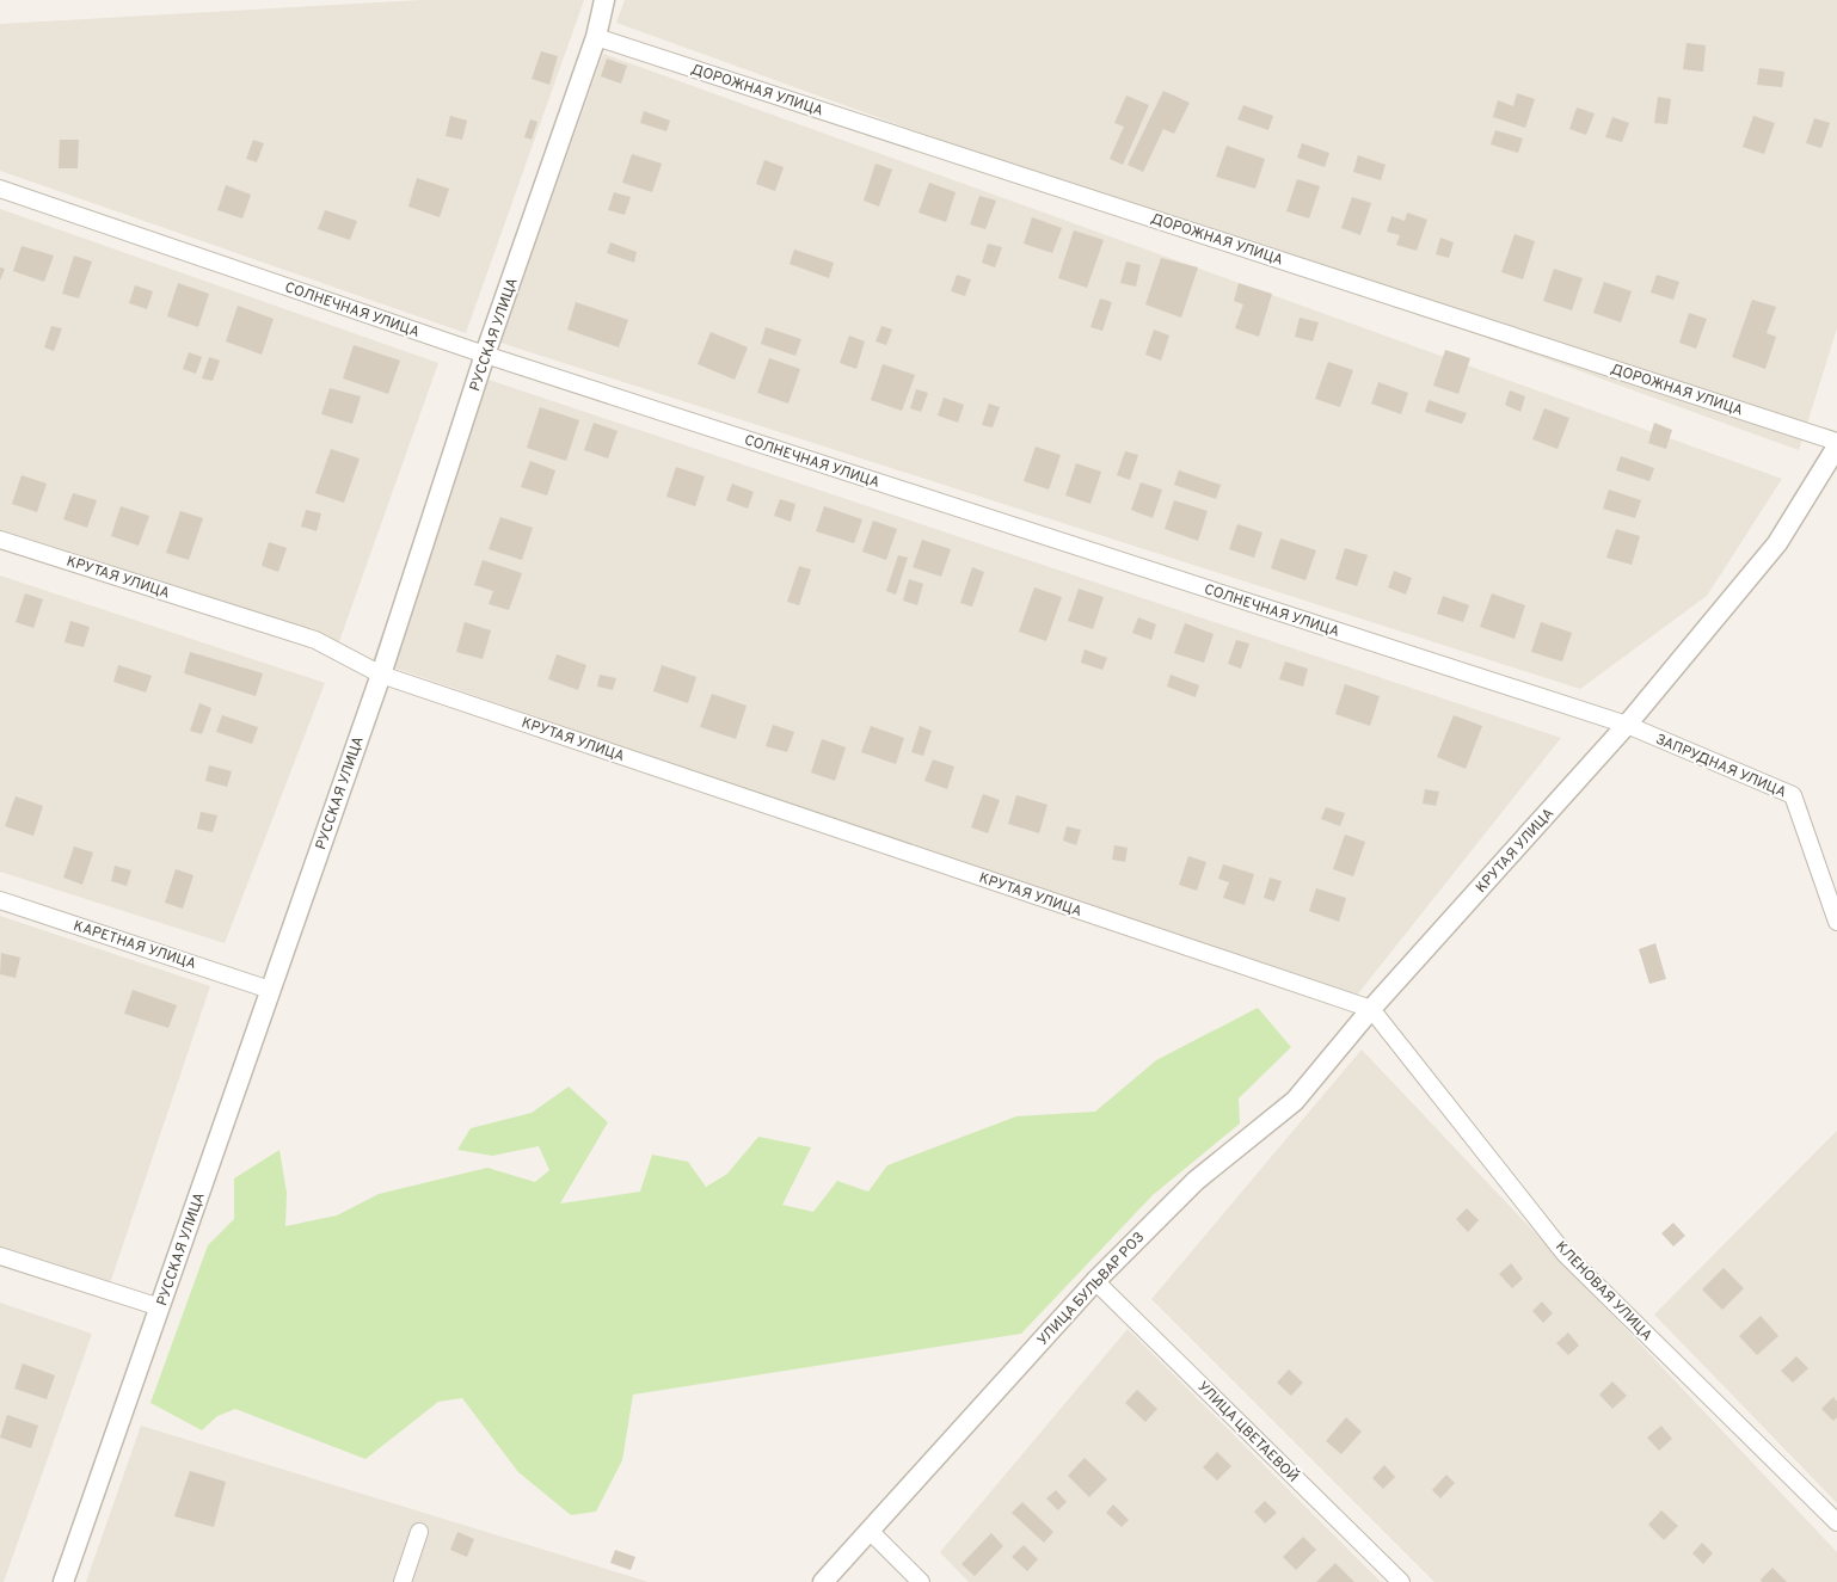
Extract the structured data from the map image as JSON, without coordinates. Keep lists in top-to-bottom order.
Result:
{
  "streets": {
    "street": [
      "ДОРОЖНАЯ УЛИЦА",
      "СОЛНЕЧНАЯ УЛИЦА",
      "РУССКАЯ УЛИЦА",
      "КРУТАЯ УЛИЦА",
      "ЗАПРУДНАЯ УЛИЦА",
      "КАРЕТНАЯ УЛИЦА",
      "УЛИЦА БУЛЬВАР РОЗ",
      "КЛЕНОВАЯ УЛИЦА",
      "УЛИЦА ЦВЕТАЕВОЙ"
    ]
  },
  "crossings": [
    ["ДОРОЖНАЯ УЛИЦА", "РУССКАЯ УЛИЦА"],
    ["СОЛНЕЧНАЯ УЛИЦА", "РУССКАЯ УЛИЦА"],
    ["СОЛНЕЧНАЯ УЛИЦА", "КРУТАЯ УЛИЦА"],
    ["СОЛНЕЧНАЯ УЛИЦА", "ЗАПРУДНАЯ УЛИЦА"],
    ["РУССКАЯ УЛИЦА", "КРУТАЯ УЛИЦА"],
    ["РУССКАЯ УЛИЦА", "КАРЕТНАЯ УЛИЦА"],
    ["КРУТАЯ УЛИЦА", "ЗАПРУДНАЯ УЛИЦА"],
    ["КРУТАЯ УЛИЦА", "УЛИЦА БУЛЬВАР РОЗ"],
    ["КРУТАЯ УЛИЦА", "КЛЕНОВАЯ УЛИЦА"],
    ["УЛИЦА БУЛЬВАР РОЗ", "КЛЕНОВАЯ УЛИЦА"],
    ["УЛИЦА БУЛЬВАР РОЗ", "УЛИЦА ЦВЕТАЕВОЙ"]
  ]
}
